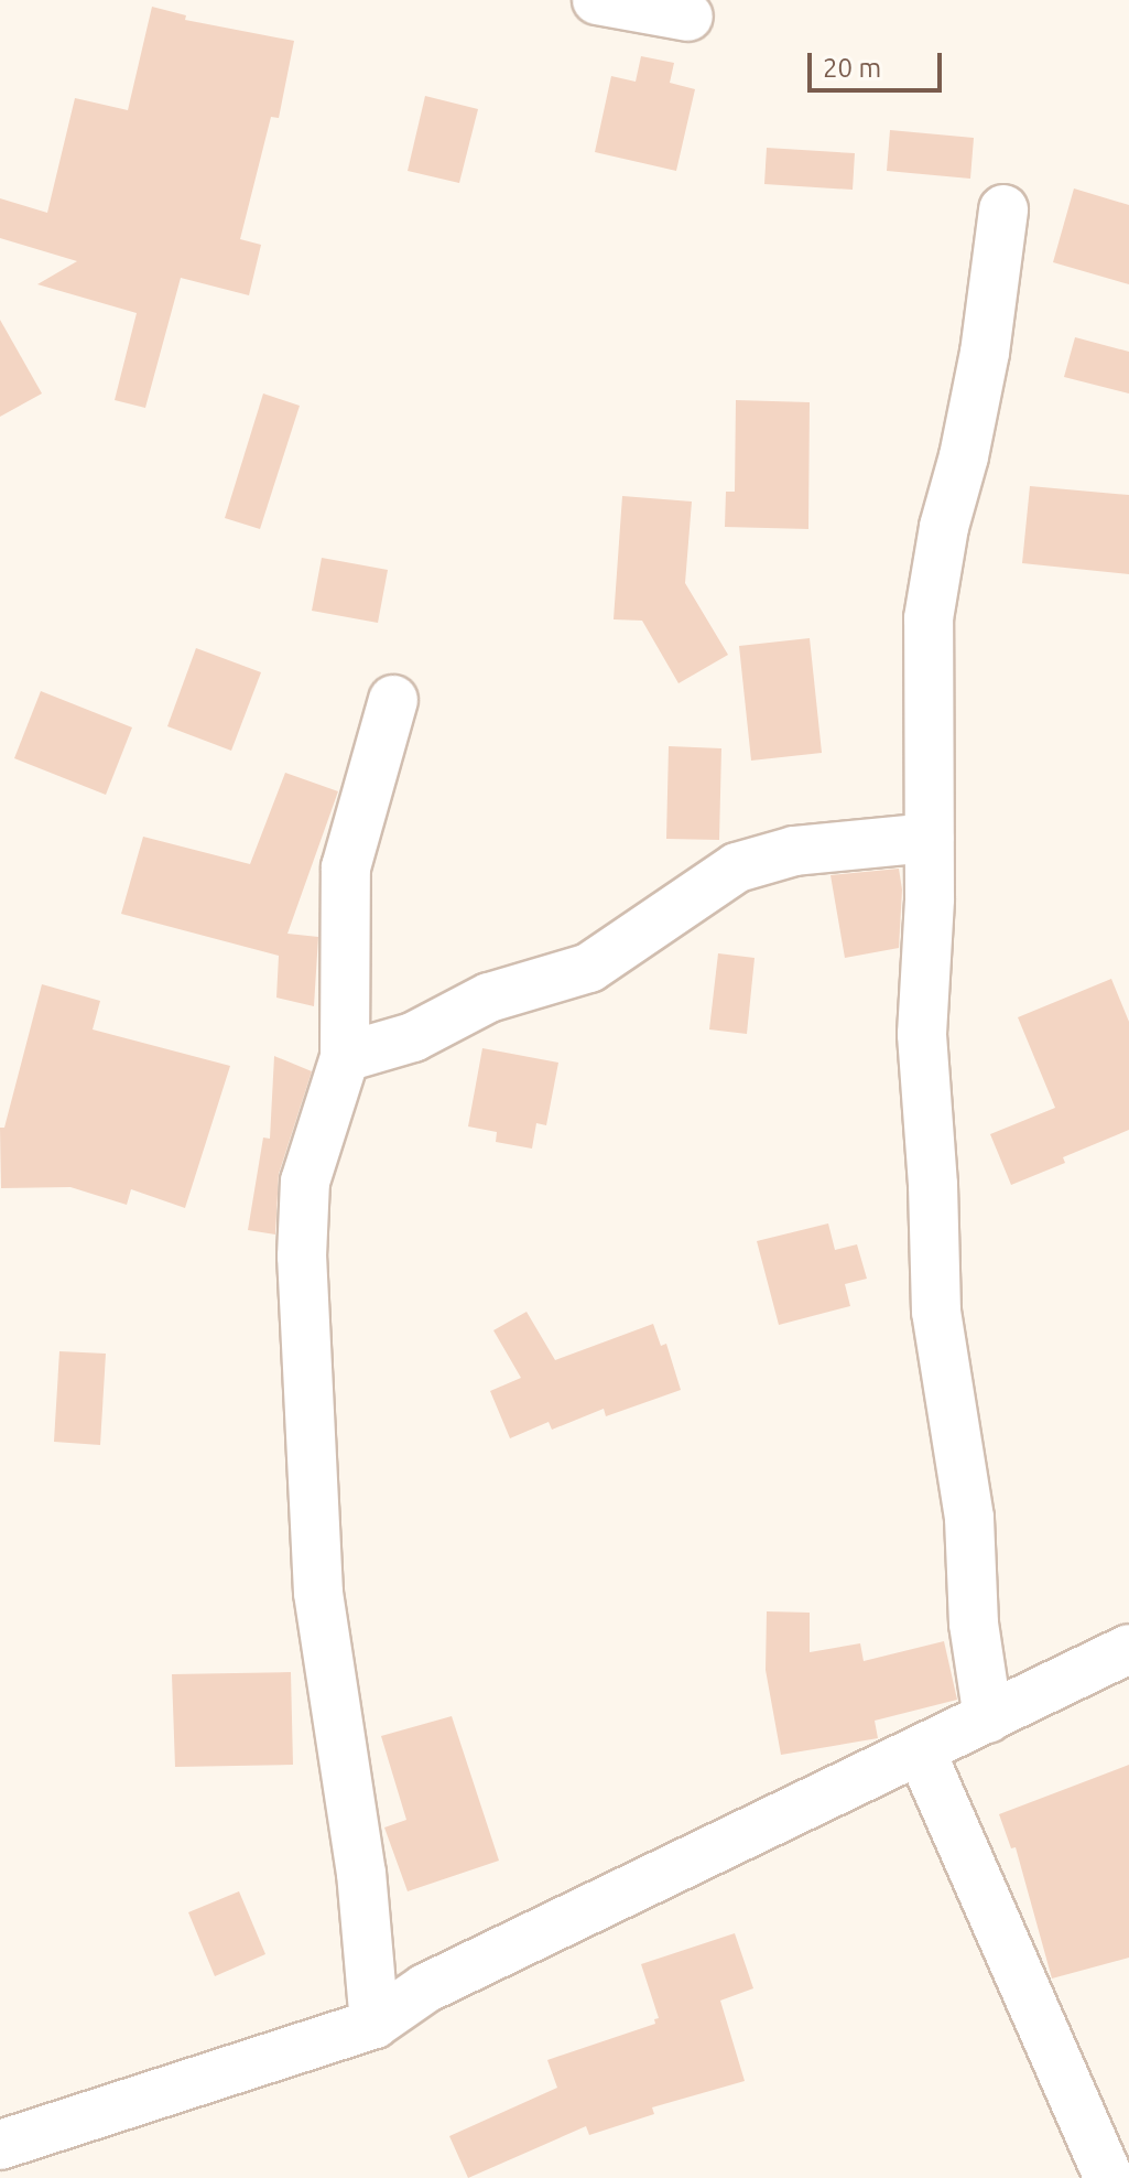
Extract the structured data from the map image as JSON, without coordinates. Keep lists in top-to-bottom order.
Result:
{
  "scale_bar": "20 m"
}
